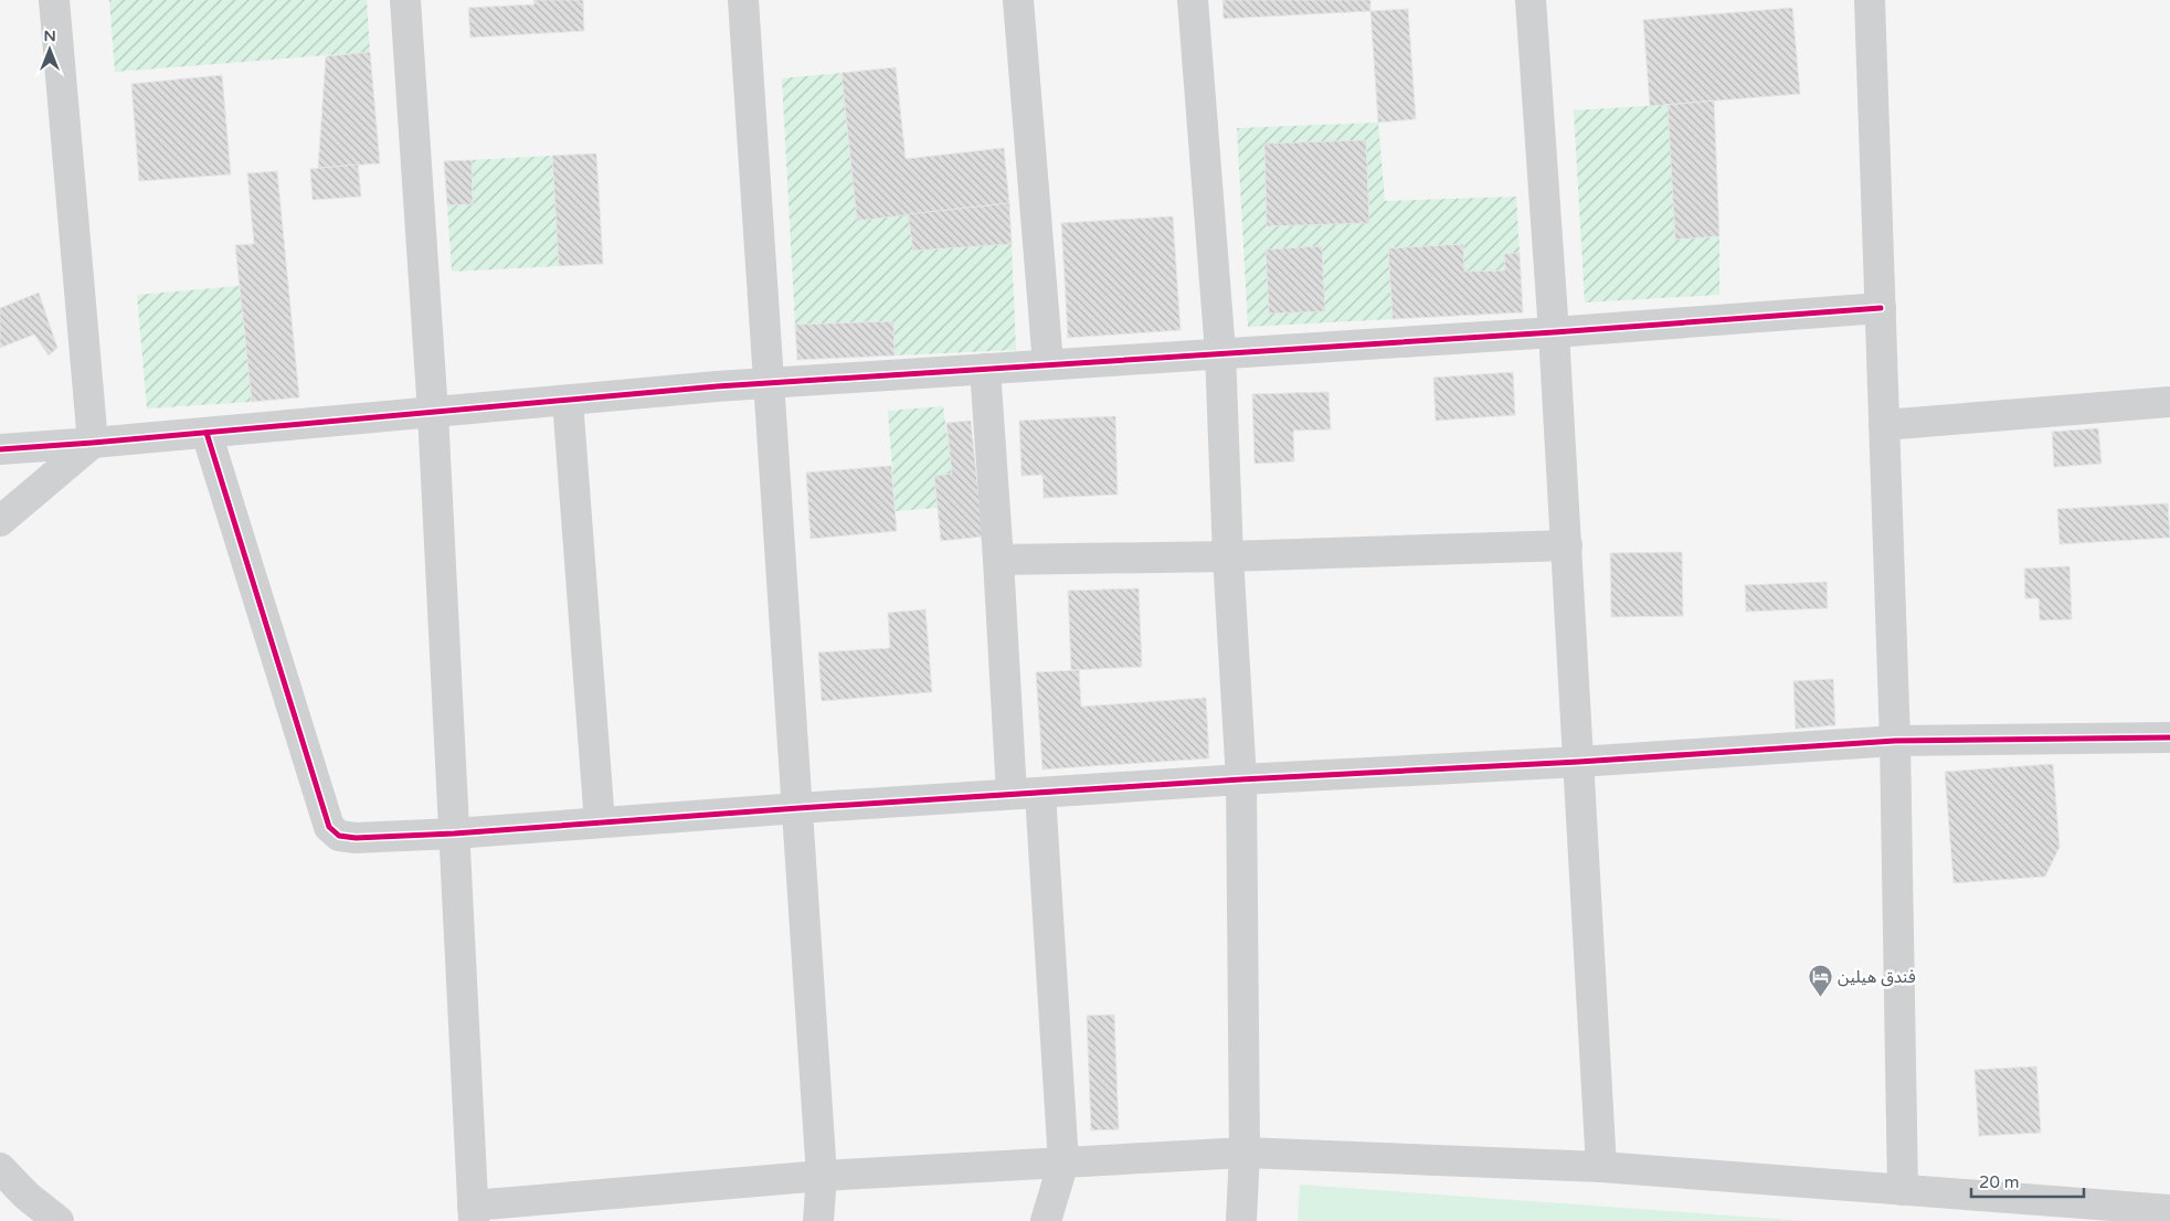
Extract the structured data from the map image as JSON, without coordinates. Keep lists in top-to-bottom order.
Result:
{
  "places": {
    "hotel": ["فندق هيلين"]
  },
  "scale_bar": "20 m",
  "north": "top"
}
